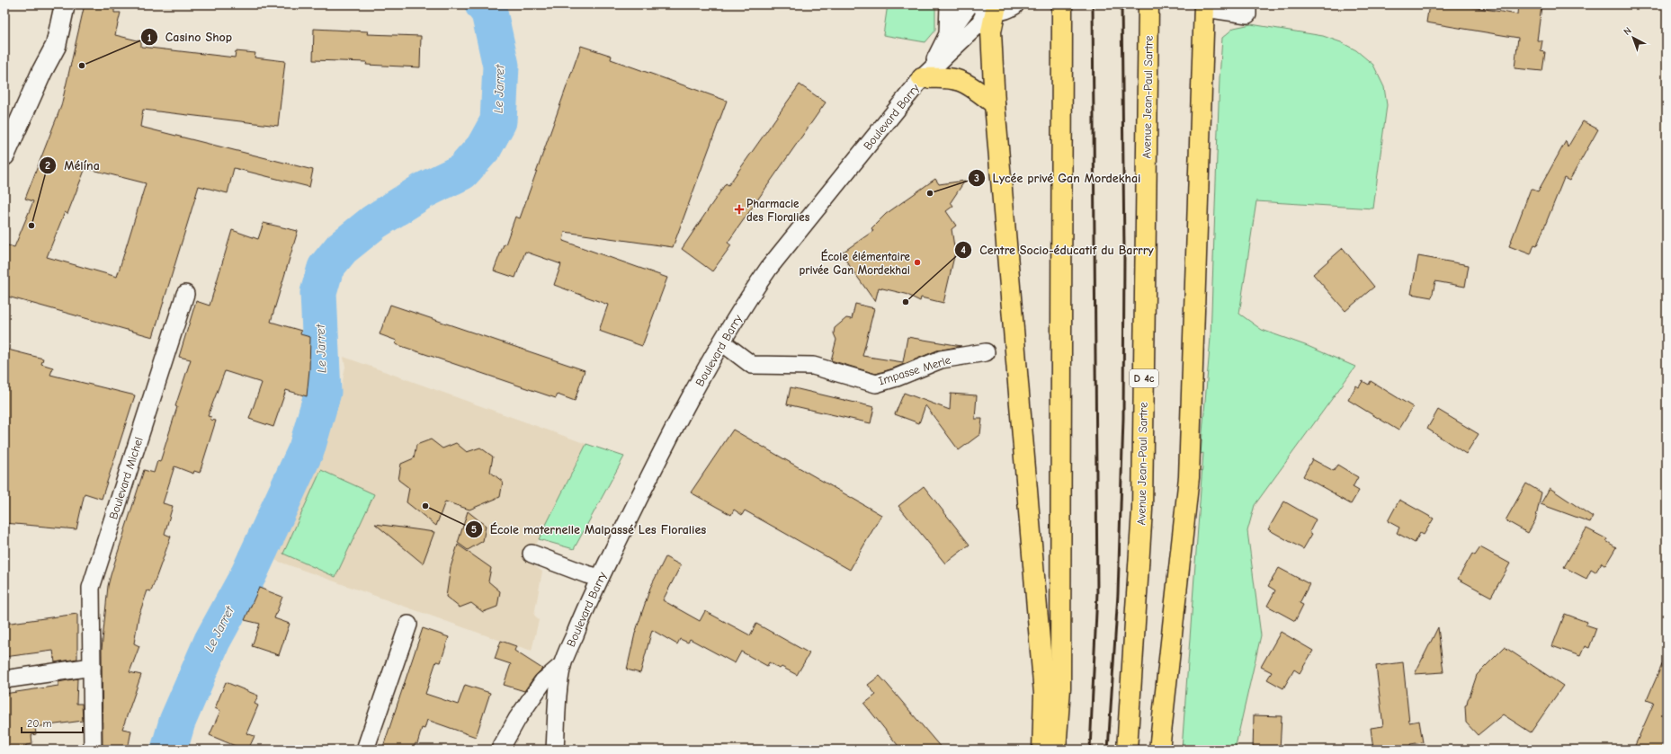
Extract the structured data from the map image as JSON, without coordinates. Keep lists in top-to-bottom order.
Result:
{
  "streets": {
    "highway": ["Avenue Jean-Paul Sartre", "D 4c"],
    "street": ["Boulevard Barry", "Impasse Merle", "Boulevard Michel"]
  },
  "crossings": [
    ["Boulevard Barry", "Impasse Merle"]
  ],
  "water": ["Le Jarret"],
  "places": {
    "other": [
      "Casino Shop",
      "Lycée privé Gan Mordekhai",
      "Mélína",
      "École élémentaire privée Gan Mordekhai",
      "Centre Socio-éducatif du Barrry",
      "École maternelle Malpassé Les Floralies"
    ],
    "health": ["Pharmacie des Floralies"]
  },
  "scale_bar": "20 m",
  "north": "top left"
}
